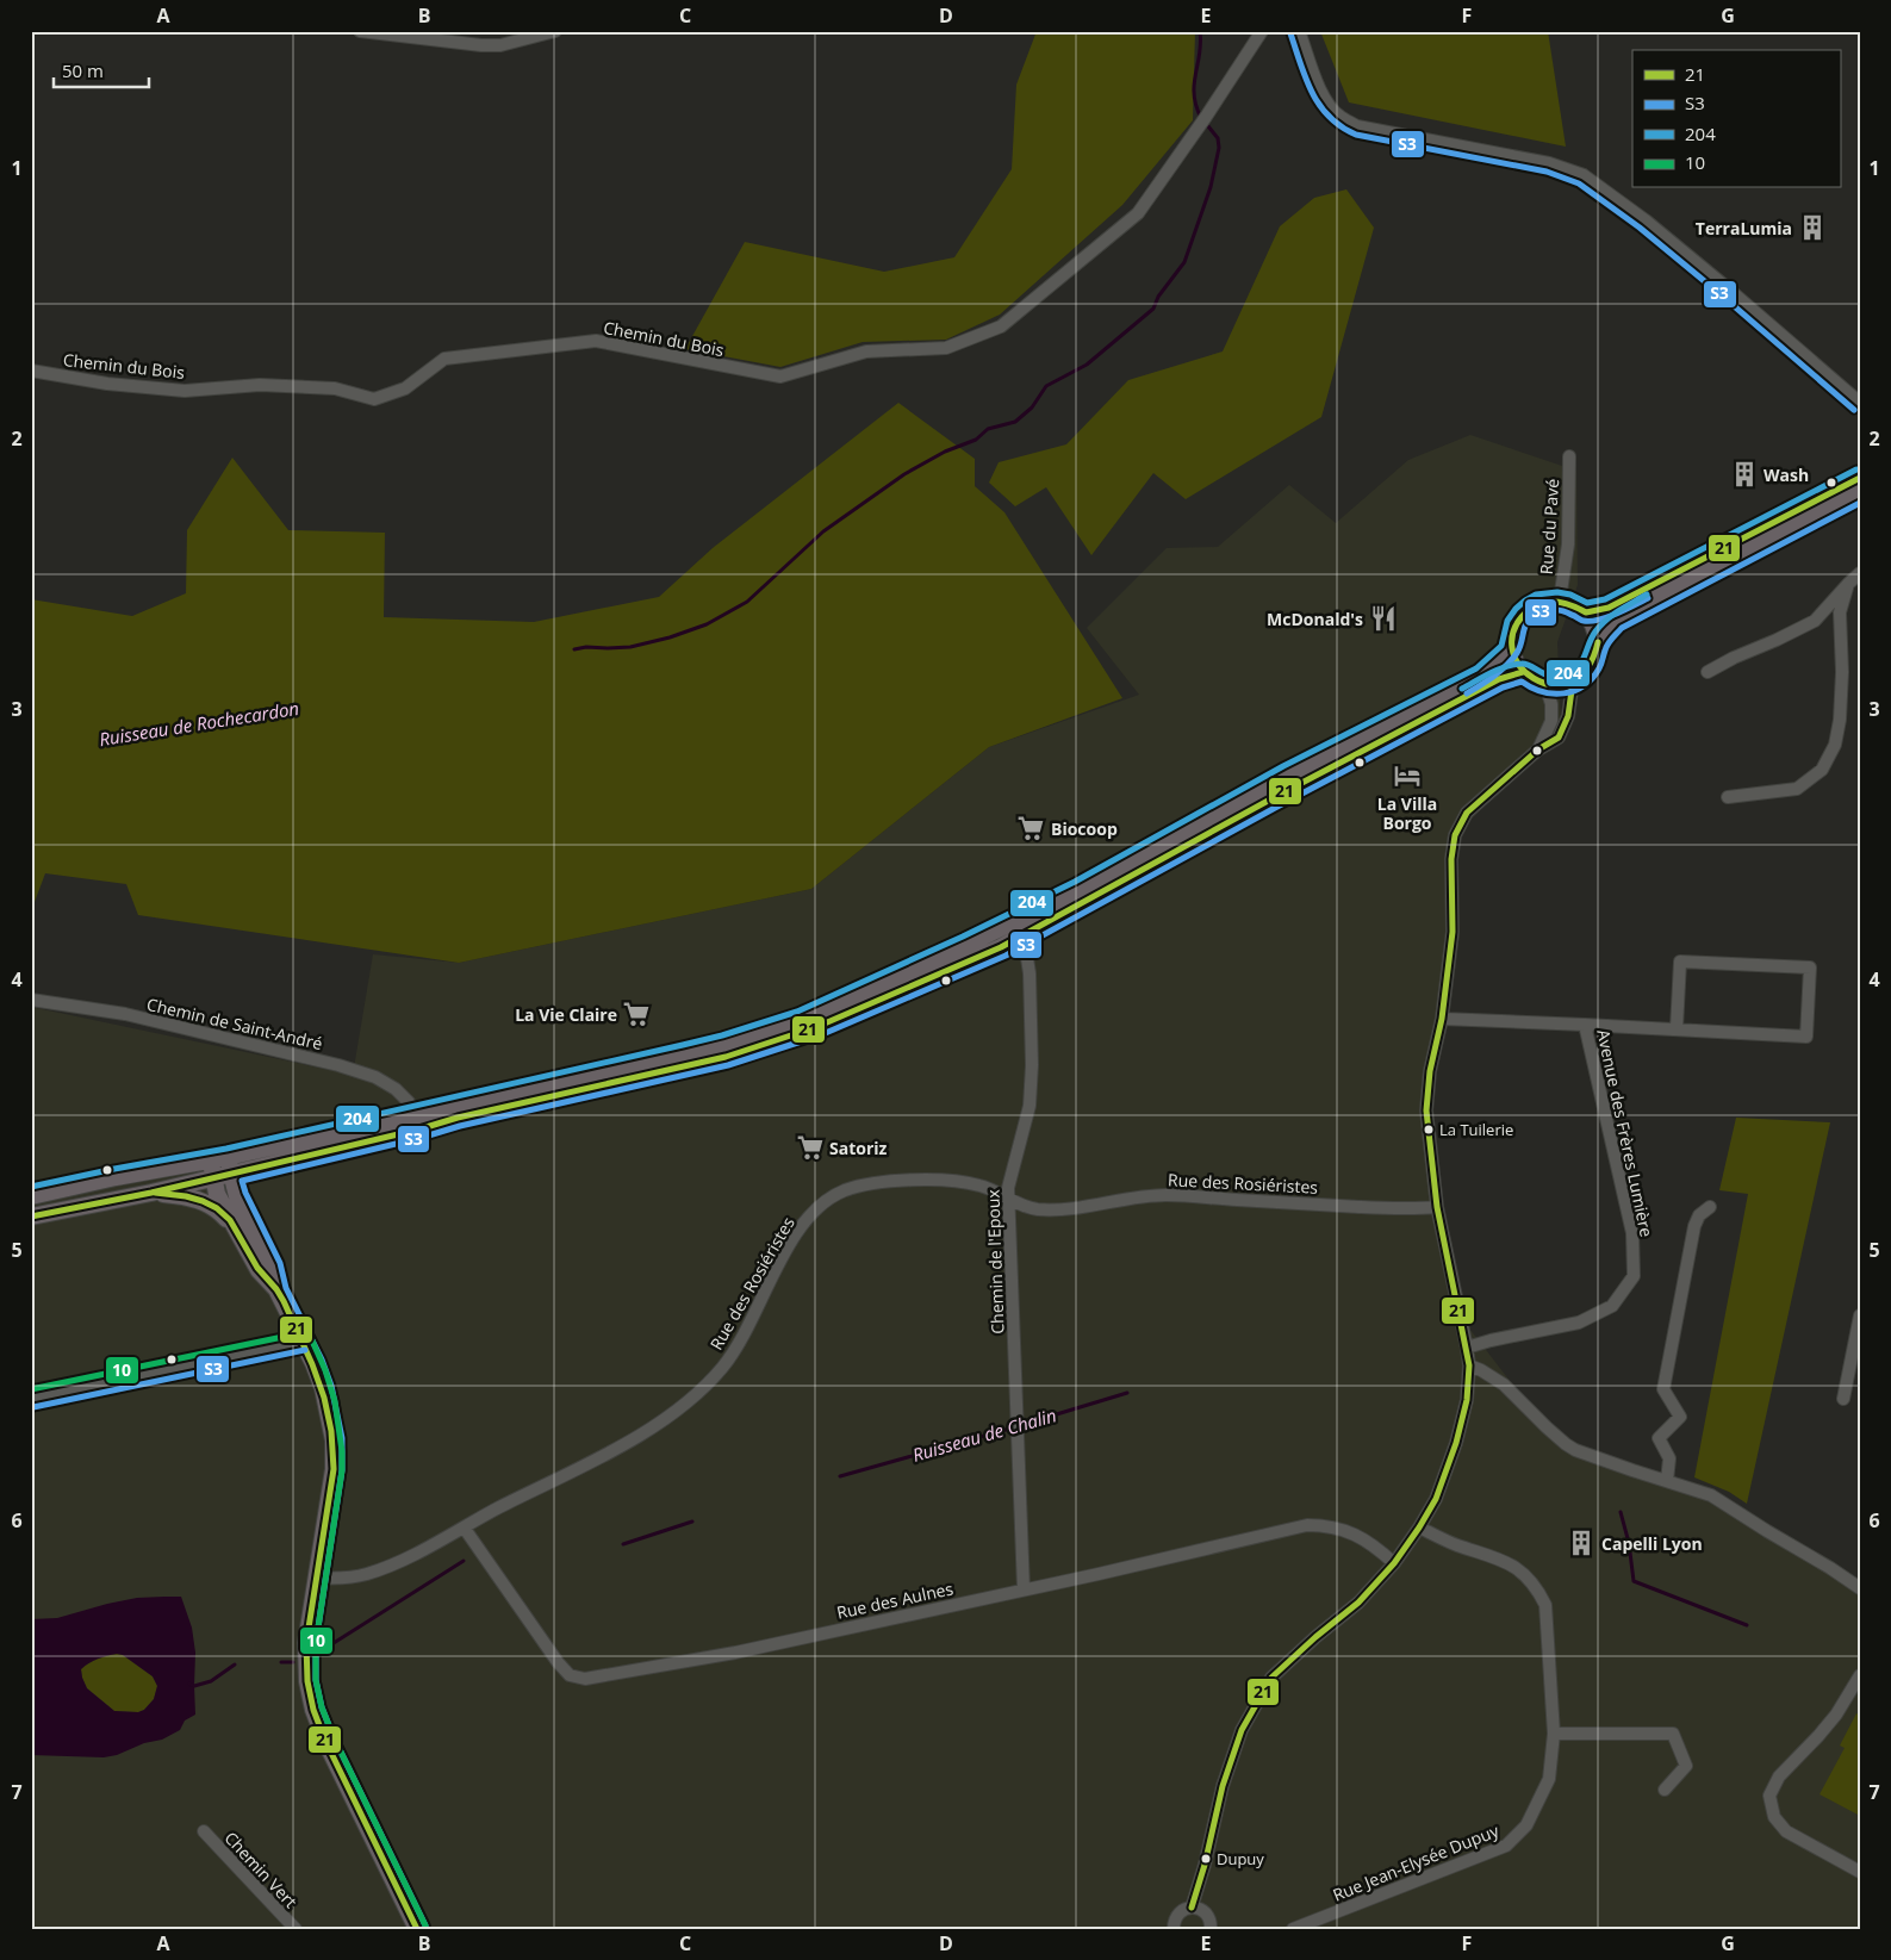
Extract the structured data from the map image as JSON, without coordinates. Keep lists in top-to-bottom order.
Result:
{
  "streets": {
    "street": [
      "Chemin du Bois",
      "Rue du Pavé",
      "Chemin de Saint-André",
      "Avenue des Frères Lumière",
      "Rue des Rosiéristes",
      "Chemin de l'Epoux",
      "Rue des Aulnes",
      "Rue Jean-Elysée Dupuy",
      "Chemin Vert"
    ]
  },
  "crossings": [
    ["Rue des Rosiéristes", "Chemin de l'Epoux"],
    ["Rue des Rosiéristes", "Rue des Aulnes"],
    ["Chemin de l'Epoux", "Rue des Aulnes"]
  ],
  "water": ["Ruisseau de Rochecardon", "Ruisseau de Chalin"],
  "places": {
    "building": ["TerraLumia", "Wash", "Capelli Lyon"],
    "restaurant": ["McDonald's"],
    "hotel": ["La Villa Borgo"],
    "supermarket": ["Biocoop", "La Vie Claire", "Satoriz"],
    "other": ["La Tuilerie", "Dupuy"]
  },
  "lines": [
    "transit line S3",
    "transit line 204",
    "transit line 21",
    "transit line 10"
  ],
  "legend": [
    "21",
    "S3",
    "204",
    "10"
  ],
  "scale_bar": "50 m",
  "grid": {
    "columns": [
      "A",
      "B",
      "C",
      "D",
      "E",
      "F",
      "G"
    ],
    "rows": [
      "1",
      "2",
      "3",
      "4",
      "5",
      "6",
      "7"
    ]
  }
}
